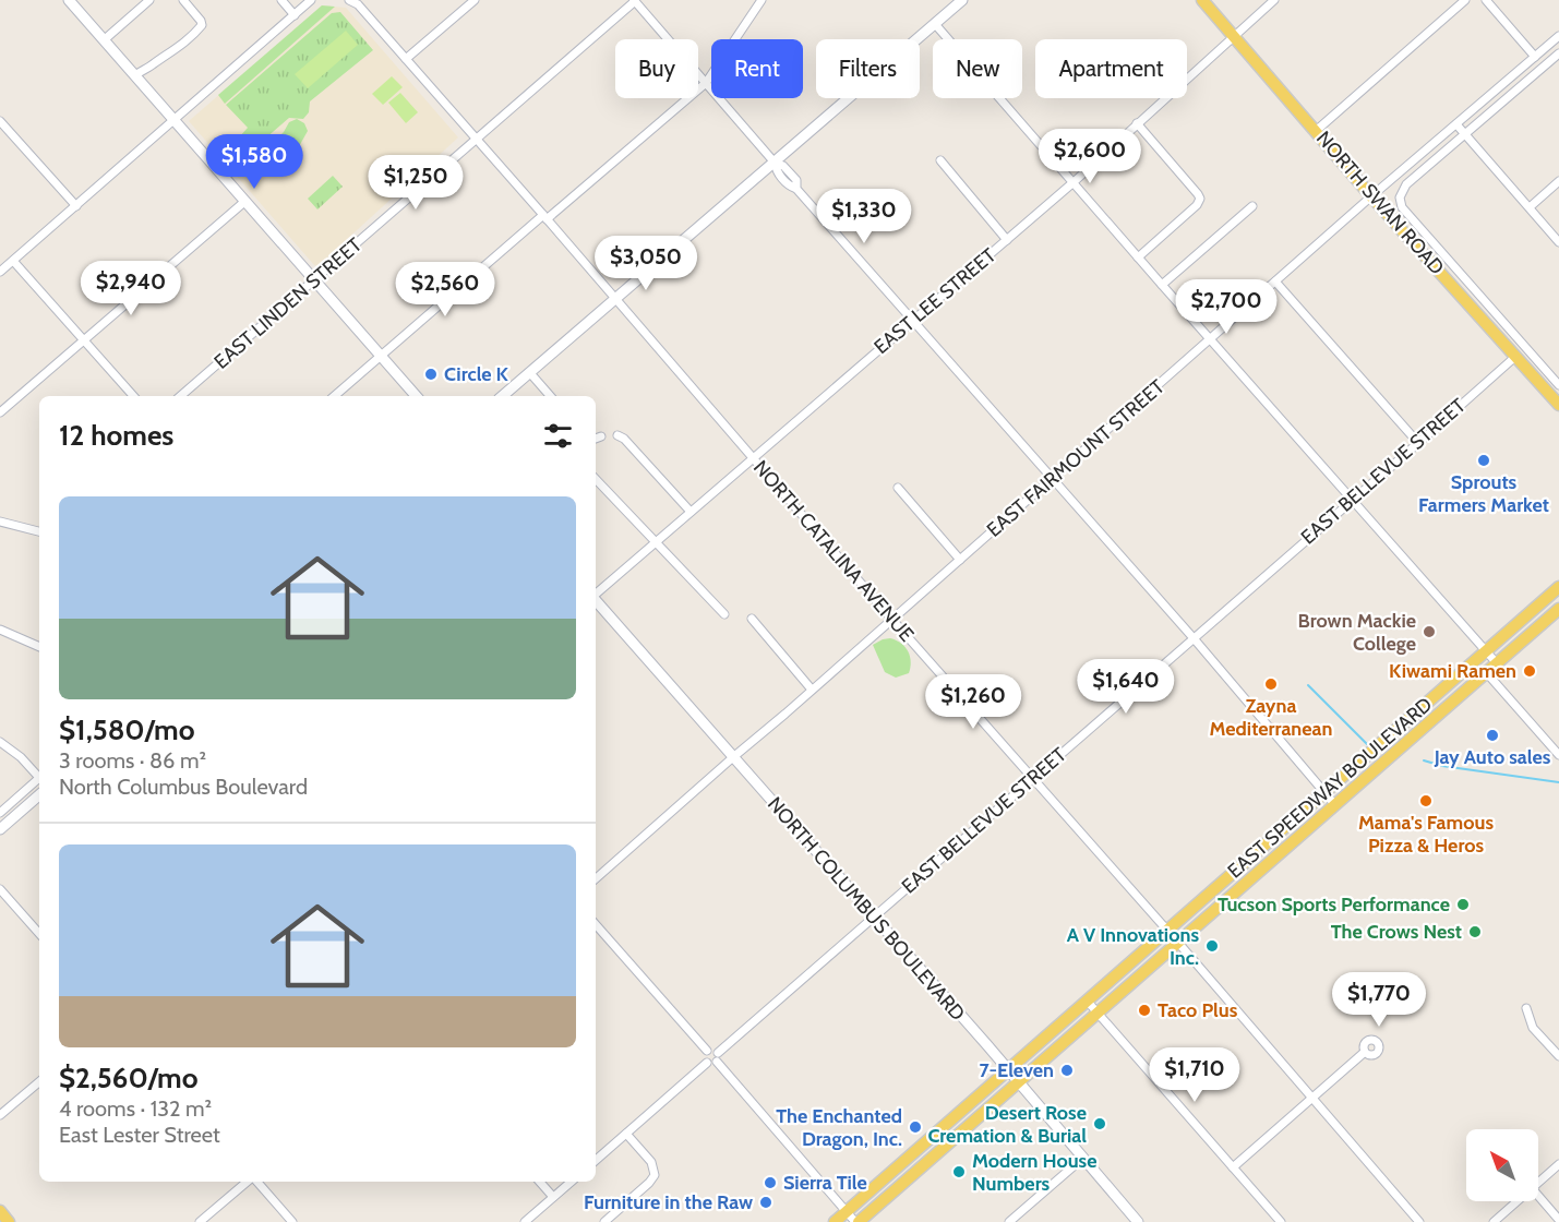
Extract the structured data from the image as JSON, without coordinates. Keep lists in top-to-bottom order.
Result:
{
  "streets": {
    "main road": ["NORTH SWAN ROAD", "EAST SPEEDWAY BOULEVARD"],
    "street": [
      "EAST LEE STREET",
      "EAST LINDEN STREET",
      "EAST FAIRMOUNT STREET",
      "EAST BELLEVUE STREET",
      "NORTH CATALINA AVENUE",
      "NORTH COLUMBUS BOULEVARD"
    ]
  },
  "crossings": [
    ["NORTH SWAN ROAD", "EAST LEE STREET"],
    ["NORTH SWAN ROAD", "EAST FAIRMOUNT STREET"],
    ["NORTH SWAN ROAD", "EAST BELLEVUE STREET"],
    ["EAST LEE STREET", "NORTH CATALINA AVENUE"],
    ["EAST LINDEN STREET", "NORTH CATALINA AVENUE"],
    ["EAST FAIRMOUNT STREET", "NORTH CATALINA AVENUE"],
    ["EAST FAIRMOUNT STREET", "NORTH COLUMBUS BOULEVARD"],
    ["EAST BELLEVUE STREET", "NORTH CATALINA AVENUE"],
    ["EAST BELLEVUE STREET", "NORTH COLUMBUS BOULEVARD"],
    ["NORTH CATALINA AVENUE", "EAST SPEEDWAY BOULEVARD"],
    ["EAST SPEEDWAY BOULEVARD", "NORTH COLUMBUS BOULEVARD"]
  ],
  "places": [
    "Circle K",
    "Sprouts Farmers Market",
    "Brown Mackie College",
    "Kiwami Ramen",
    "Zayna Mediterranean",
    "Jay Auto sales",
    "Mama's Famous Pizza & Heros",
    "Tucson Sports Performance",
    "The Crows Nest",
    "A V Innovations Inc.",
    "Taco Plus",
    "7-Eleven",
    "Desert Rose Cremation & Burial",
    "The Enchanted Dragon, Inc.",
    "Modern House Numbers",
    "Sierra Tile",
    "Furniture in the Raw"
  ],
  "north": "top left",
  "page": {
    "chip": [
      "Buy",
      "Rent",
      "Filters",
      "New",
      "Apartment"
    ],
    "price": [
      "$2,600",
      "$1,580",
      "$1,250",
      "$1,330",
      "$3,050",
      "$2,940",
      "$2,560",
      "$2,700",
      "$1,640",
      "$1,260",
      "$1,770",
      "$1,710"
    ],
    "heading": "12 homes",
    "list": [
      {
        "name": "$1,580/mo",
        "note": "3 rooms · 86 m² · North Columbus Boulevard"
      },
      {
        "name": "$2,560/mo",
        "note": "4 rooms · 132 m² · East Lester Street"
      }
    ]
  }
}
